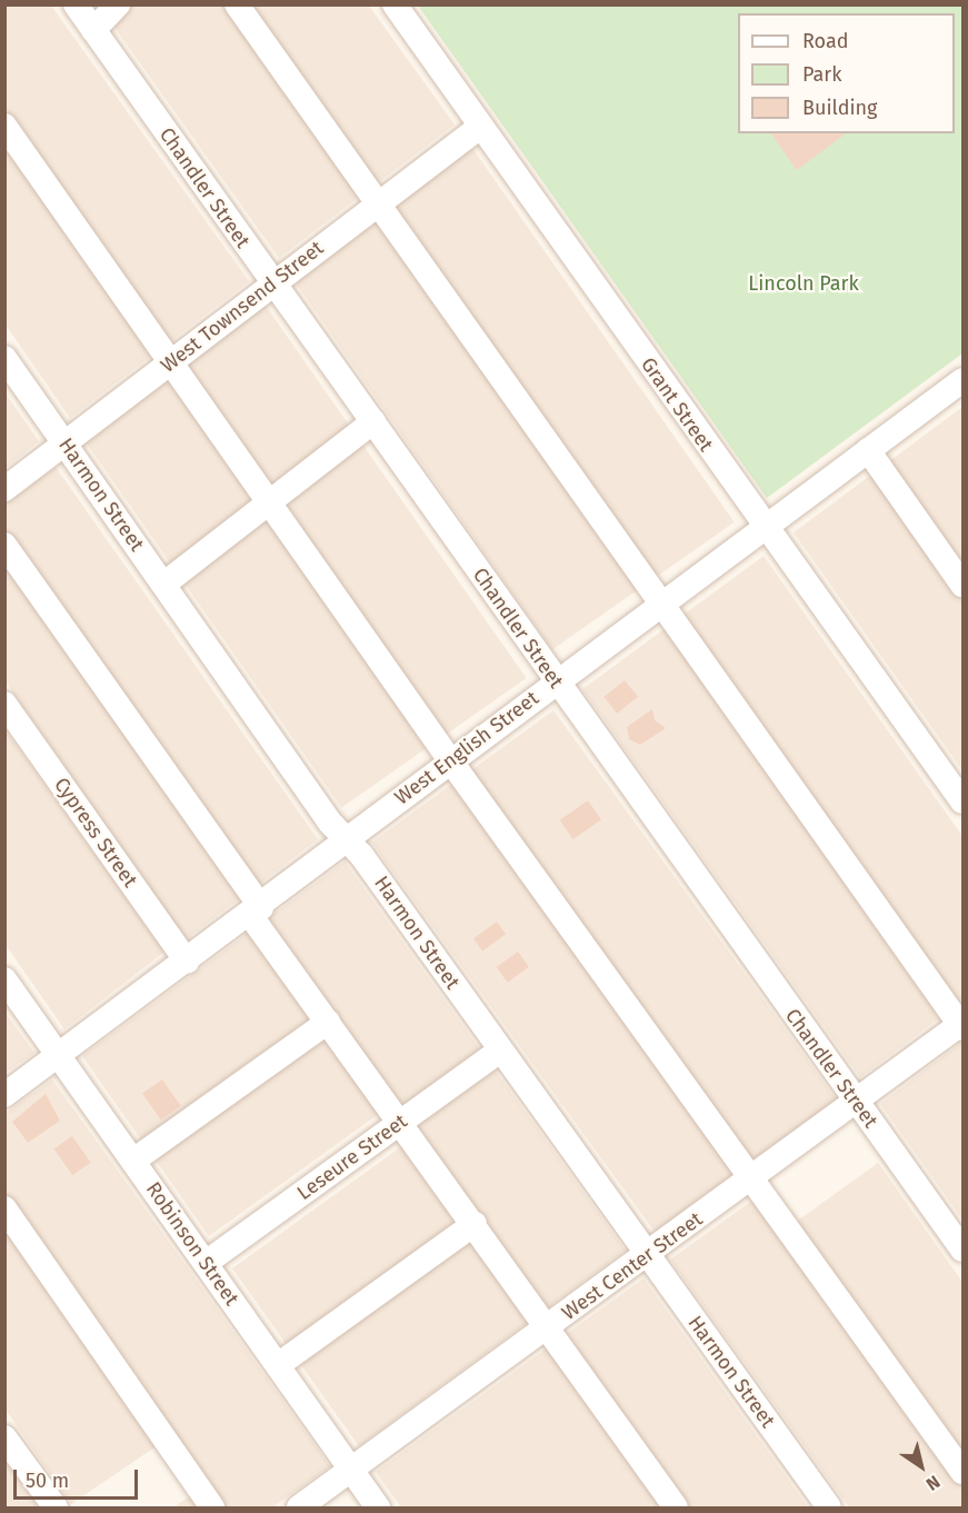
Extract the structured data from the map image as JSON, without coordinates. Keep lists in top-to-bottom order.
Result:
{
  "streets": {
    "street": [
      "Chandler Street",
      "West Townsend Street",
      "Grant Street",
      "Harmon Street",
      "West English Street",
      "Cypress Street",
      "Leseure Street",
      "Robinson Street",
      "West Center Street"
    ]
  },
  "crossings": [
    ["Chandler Street", "West Townsend Street"],
    ["Chandler Street", "West English Street"],
    ["Chandler Street", "West Center Street"],
    ["West Townsend Street", "Grant Street"],
    ["West Townsend Street", "Harmon Street"],
    ["Grant Street", "West English Street"],
    ["Harmon Street", "West English Street"],
    ["Harmon Street", "Leseure Street"],
    ["Harmon Street", "West Center Street"],
    ["West English Street", "Cypress Street"],
    ["West English Street", "Robinson Street"],
    ["Leseure Street", "Robinson Street"],
    ["Robinson Street", "West Center Street"]
  ],
  "parks": ["Lincoln Park"],
  "legend": ["Road", "Park", "Building"],
  "scale_bar": "50 m",
  "north": "bottom right"
}
